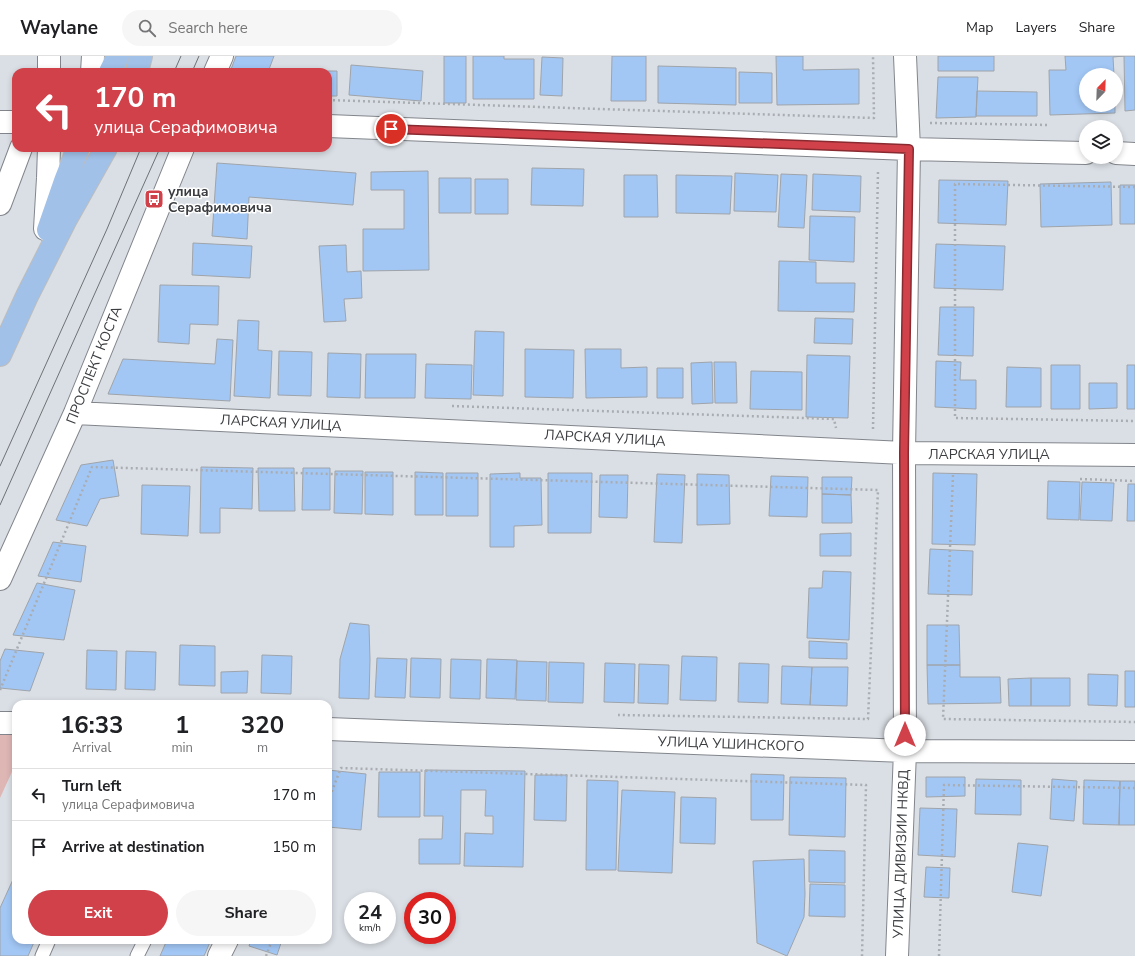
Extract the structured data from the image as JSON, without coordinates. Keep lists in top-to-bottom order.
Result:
{
  "streets": {
    "street": [
      "ПРОСПЕКТ КОСТА",
      "ЛАРСКАЯ УЛИЦА",
      "УЛИЦА УШИНСКОГО",
      "УЛИЦА ДИВИЗИИ НКВД"
    ]
  },
  "crossings": [
    ["ПРОСПЕКТ КОСТА", "ЛАРСКАЯ УЛИЦА"],
    ["ЛАРСКАЯ УЛИЦА", "УЛИЦА ДИВИЗИИ НКВД"],
    ["УЛИЦА УШИНСКОГО", "УЛИЦА ДИВИЗИИ НКВД"]
  ],
  "places": {
    "bus stop": ["улица Серафимовича"]
  },
  "north": "top right",
  "page": {
    "header": "Waylane",
    "search": "Search here",
    "nav": ["Map", "Layers", "Share"],
    "turn": ["170 m", "улица Серафимовича"],
    "eta": [
      "16:33",
      "Arrival",
      "1",
      "min",
      "320",
      "m"
    ],
    "list": [
      {
        "name": "Turn left",
        "note": "улица Серафимовича",
        "value": "170 m"
      },
      {
        "name": "Arrive at destination",
        "value": "150 m"
      }
    ],
    "buttons": ["Exit", "Share"],
    "speed": "24 km/h",
    "limit": "30"
  }
}
